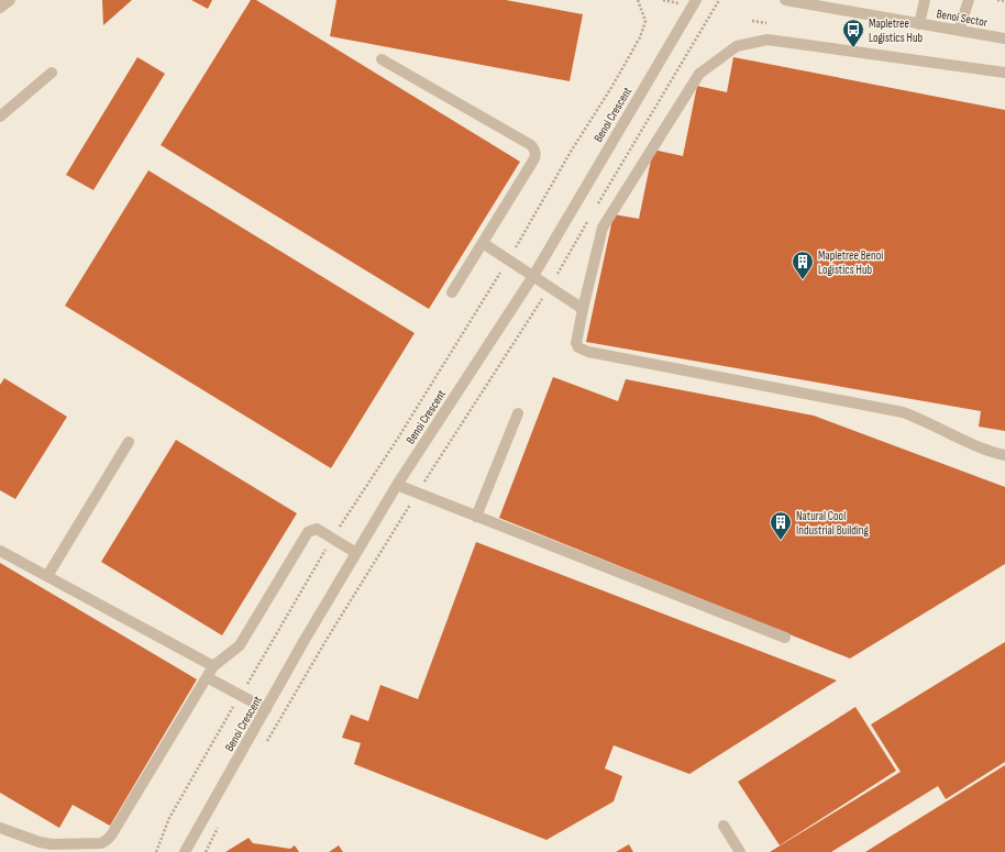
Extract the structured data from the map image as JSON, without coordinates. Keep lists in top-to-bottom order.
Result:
{
  "streets": {
    "street": ["Benoi Sector", "Benoi Crescent"]
  },
  "places": {
    "bus stop": ["Mapletree Logistics Hub"],
    "building": ["Mapletree Benoi Logistics Hub", "Natural Cool Industrial Building"]
  }
}
